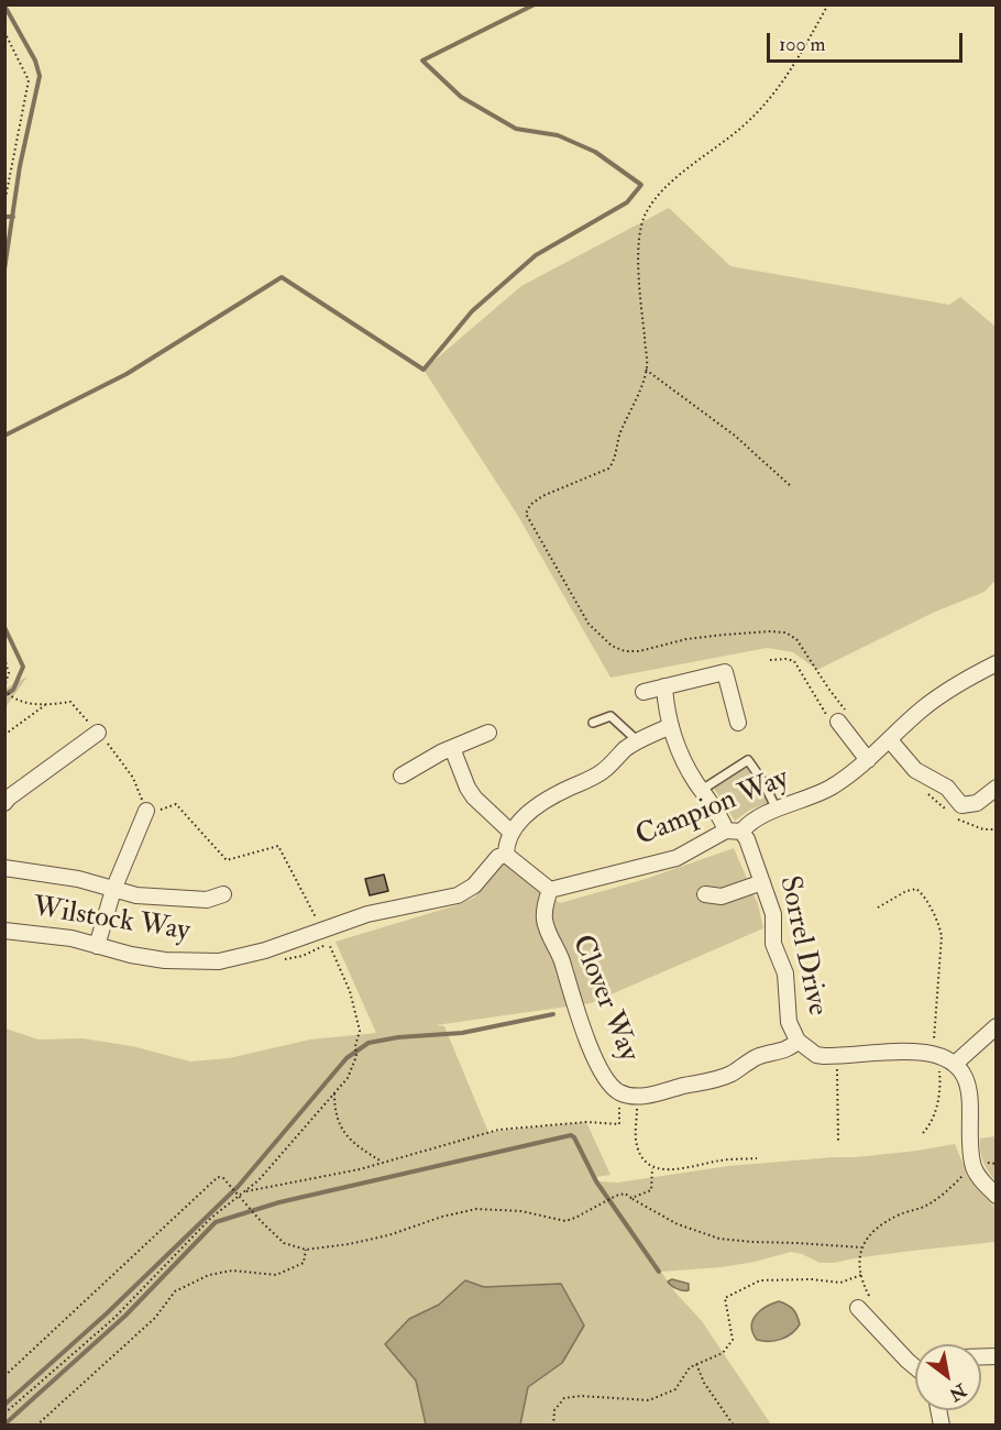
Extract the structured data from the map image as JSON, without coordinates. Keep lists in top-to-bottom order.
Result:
{
  "streets": {
    "street": [
      "Campion Way",
      "Wilstock Way",
      "Sorrel Drive",
      "Clover Way"
    ]
  },
  "crossings": [
    ["Campion Way", "Sorrel Drive"],
    ["Campion Way", "Clover Way"],
    ["Sorrel Drive", "Clover Way"]
  ],
  "scale_bar": "100 m",
  "north": "bottom right"
}
